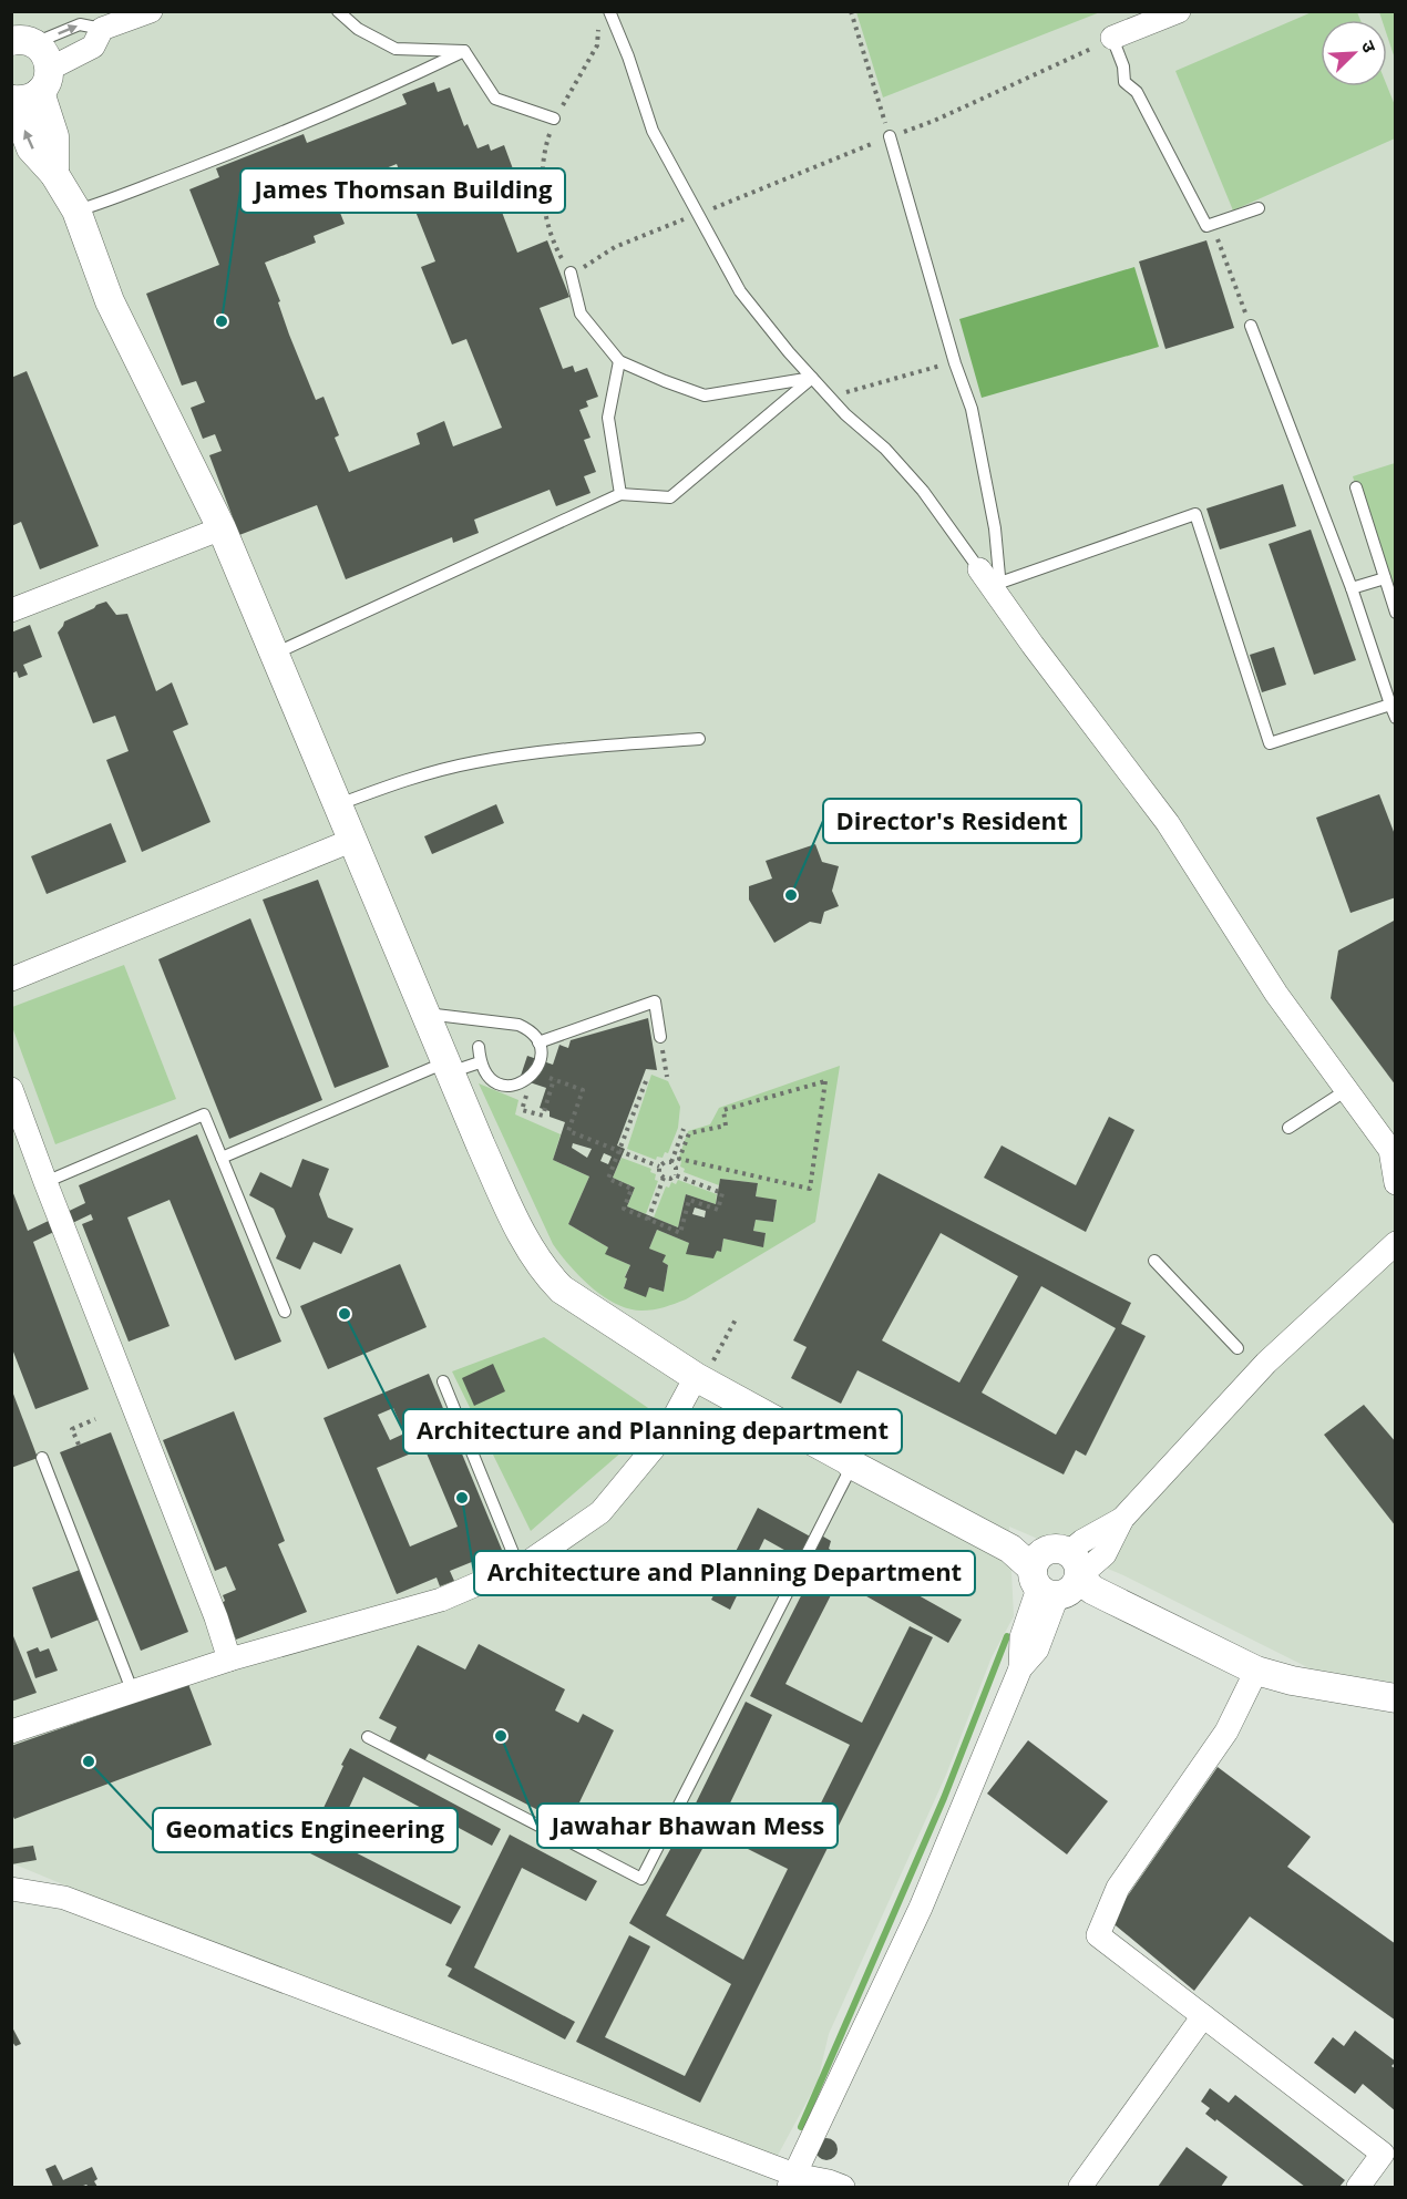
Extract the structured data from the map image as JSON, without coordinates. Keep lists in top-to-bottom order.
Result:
{
  "places": [
    "James Thomsan Building",
    "Director's Resident",
    "Architecture and Planning department",
    "Architecture and Planning Department",
    "Jawahar Bhawan Mess",
    "Geomatics Engineering"
  ],
  "north": "top right"
}
